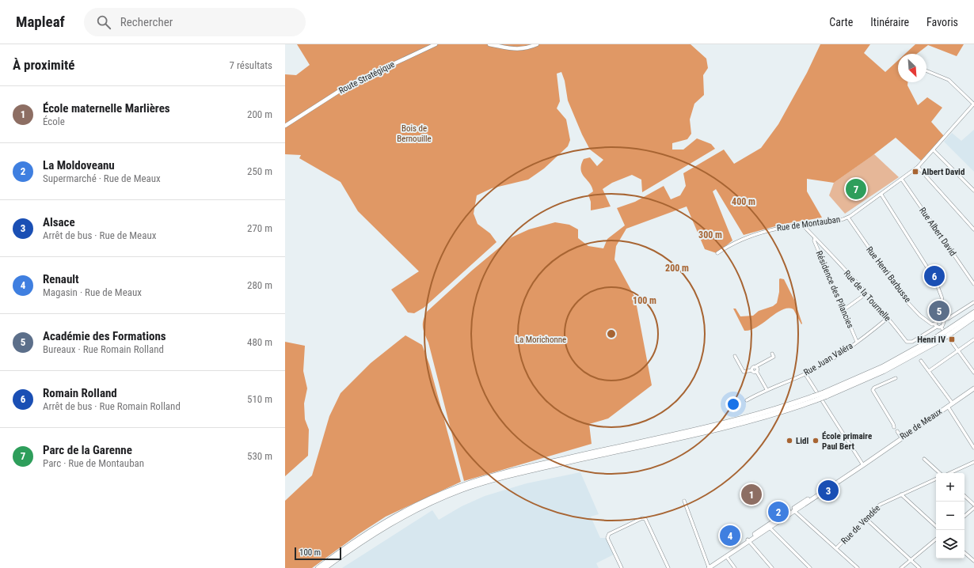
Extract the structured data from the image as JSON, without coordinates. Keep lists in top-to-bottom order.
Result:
{
  "streets": {
    "main road": ["Rue de Meaux"],
    "street": [
      "Route Stratégique",
      "Rue de Montauban",
      "Rue Albert David",
      "Rue Henri Barbusse",
      "Résidence des Pilancies",
      "Rue de la Tournelle",
      "Rue Juan Valéra",
      "Rue de Vendée"
    ]
  },
  "crossings": [
    ["Rue de Montauban", "Rue Albert David"],
    ["Rue de Montauban", "Rue Henri Barbusse"],
    ["Rue de Montauban", "Rue de la Tournelle"],
    ["Rue Henri Barbusse", "Rue de la Tournelle"],
    ["Résidence des Pilancies", "Rue de la Tournelle"],
    ["Résidence des Pilancies", "Rue Juan Valéra"],
    ["Rue de la Tournelle", "Rue Juan Valéra"]
  ],
  "parks": ["Bois de Bernouille", "La Morichonne"],
  "places": {
    "transit": ["Albert David", "Henri IV"],
    "other": ["Lidl", "École primaire Paul Bert"]
  },
  "scale_bar": "100 m",
  "north": "bottom right",
  "page": {
    "header": "Mapleaf",
    "search": "Rechercher",
    "nav": ["Carte", "Itinéraire", "Favoris"],
    "heading": ["À proximité", "7 résultats"],
    "list": [
      {
        "mark": "1",
        "name": "École maternelle Marlières",
        "note": "École",
        "value": "200 m"
      },
      {
        "mark": "2",
        "name": "La Moldoveanu",
        "note": "Supermarché · Rue de Meaux",
        "value": "250 m"
      },
      {
        "mark": "3",
        "name": "Alsace",
        "note": "Arrêt de bus · Rue de Meaux",
        "value": "270 m"
      },
      {
        "mark": "4",
        "name": "Renault",
        "note": "Magasin · Rue de Meaux",
        "value": "280 m"
      },
      {
        "mark": "5",
        "name": "Académie des Formations",
        "note": "Bureaux · Rue Romain Rolland",
        "value": "480 m"
      },
      {
        "mark": "6",
        "name": "Romain Rolland",
        "note": "Arrêt de bus · Rue Romain Rolland",
        "value": "510 m"
      },
      {
        "mark": "7",
        "name": "Parc de la Garenne",
        "note": "Parc · Rue de Montauban",
        "value": "530 m"
      }
    ],
    "pins": [
      "7",
      "6",
      "5",
      "3",
      "1",
      "2",
      "4"
    ],
    "map_buttons": ["+", "−"],
    "scale": "100 m"
  },
  "rings": [
    "400 m",
    "300 m",
    "200 m",
    "100 m"
  ]
}
